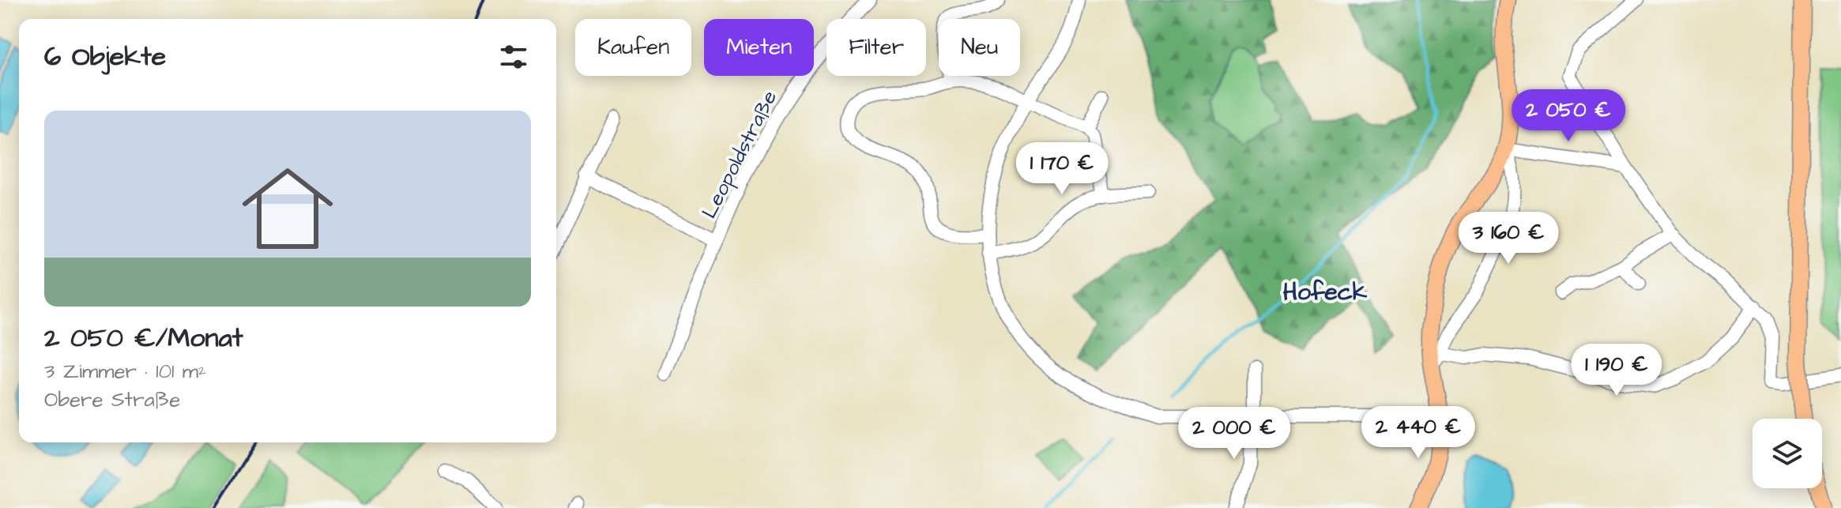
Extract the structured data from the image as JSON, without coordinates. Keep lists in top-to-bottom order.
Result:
{
  "streets": {
    "street": ["Leopoldstraße"]
  },
  "districts": ["Hofeck"],
  "page": {
    "chip": [
      "Kaufen",
      "Mieten",
      "Filter",
      "Neu"
    ],
    "heading": "6 Objekte",
    "price": [
      "2 050 €",
      "1 170 €",
      "3 160 €",
      "1 190 €",
      "2 440 €",
      "2 000 €"
    ],
    "list": [
      {
        "name": "2 050 €/Monat",
        "note": "3 Zimmer · 101 m² · Obere Straße"
      }
    ]
  }
}
